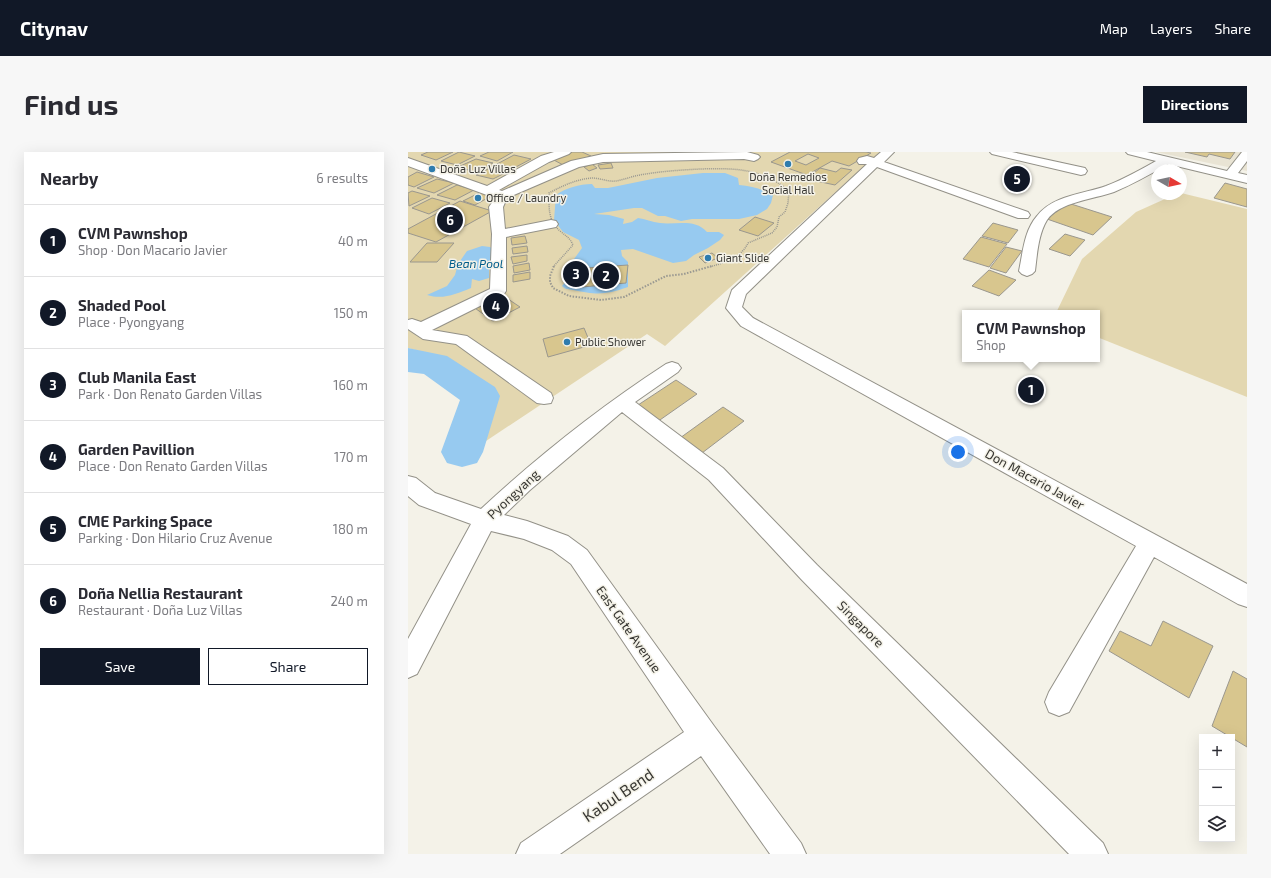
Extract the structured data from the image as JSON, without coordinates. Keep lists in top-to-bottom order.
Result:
{
  "streets": {
    "street": [
      "Don Macario Javier",
      "Pyongyang",
      "Singapore",
      "East Gate Avenue",
      "Kabul Bend"
    ]
  },
  "crossings": [
    ["Pyongyang", "Singapore"],
    ["Pyongyang", "East Gate Avenue"],
    ["East Gate Avenue", "Kabul Bend"]
  ],
  "water": ["Bean Pool"],
  "places": [
    "Doña Remedios Social Hall",
    "Doña Luz Villas",
    "Office / Laundry",
    "Giant Slide",
    "Public Shower"
  ],
  "north": "right",
  "page": {
    "header": "Citynav",
    "nav": ["Map", "Layers", "Share"],
    "buttons": [
      "Directions",
      ["Save", "Share"]
    ],
    "title": "Find us",
    "heading": ["Nearby", "6 results"],
    "pins": [
      "5",
      "6",
      "3",
      "2",
      "4",
      "1"
    ],
    "list": [
      {
        "mark": "1",
        "name": "CVM Pawnshop",
        "note": "Shop · Don Macario Javier",
        "value": "40 m"
      },
      {
        "mark": "2",
        "name": "Shaded Pool",
        "note": "Place · Pyongyang",
        "value": "150 m"
      },
      {
        "mark": "3",
        "name": "Club Manila East",
        "note": "Park · Don Renato Garden Villas",
        "value": "160 m"
      },
      {
        "mark": "4",
        "name": "Garden Pavillion",
        "note": "Place · Don Renato Garden Villas",
        "value": "170 m"
      },
      {
        "mark": "5",
        "name": "CME Parking Space",
        "note": "Parking · Don Hilario Cruz Avenue",
        "value": "180 m"
      },
      {
        "mark": "6",
        "name": "Doña Nellia Restaurant",
        "note": "Restaurant · Doña Luz Villas",
        "value": "240 m"
      }
    ],
    "popup": ["CVM Pawnshop", "Shop"],
    "map_buttons": ["+", "−"]
  }
}
